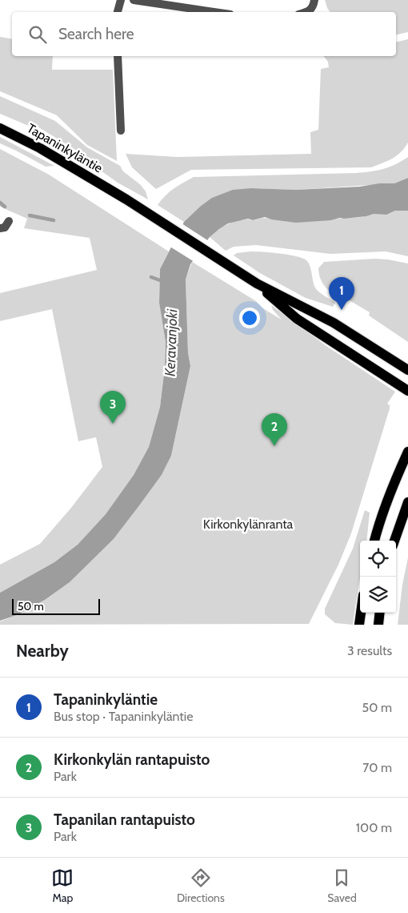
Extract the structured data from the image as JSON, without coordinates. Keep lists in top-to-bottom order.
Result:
{
  "streets": {
    "main road": ["Tapaninkyläntie"]
  },
  "water": ["Keravanjoki"],
  "parks": ["Kirkonkylänranta"],
  "scale_bar": "50 m",
  "page": {
    "search": "Search here",
    "pins": ["1", "3", "2"],
    "scale": "50 m",
    "heading": ["Nearby", "3 results"],
    "list": [
      {
        "mark": "1",
        "name": "Tapaninkyläntie",
        "note": "Bus stop · Tapaninkyläntie",
        "value": "50 m"
      },
      {
        "mark": "2",
        "name": "Kirkonkylän rantapuisto",
        "note": "Park",
        "value": "70 m"
      },
      {
        "mark": "3",
        "name": "Tapanilan rantapuisto",
        "note": "Park",
        "value": "100 m"
      }
    ],
    "nav": ["Map", "Directions", "Saved"]
  }
}
